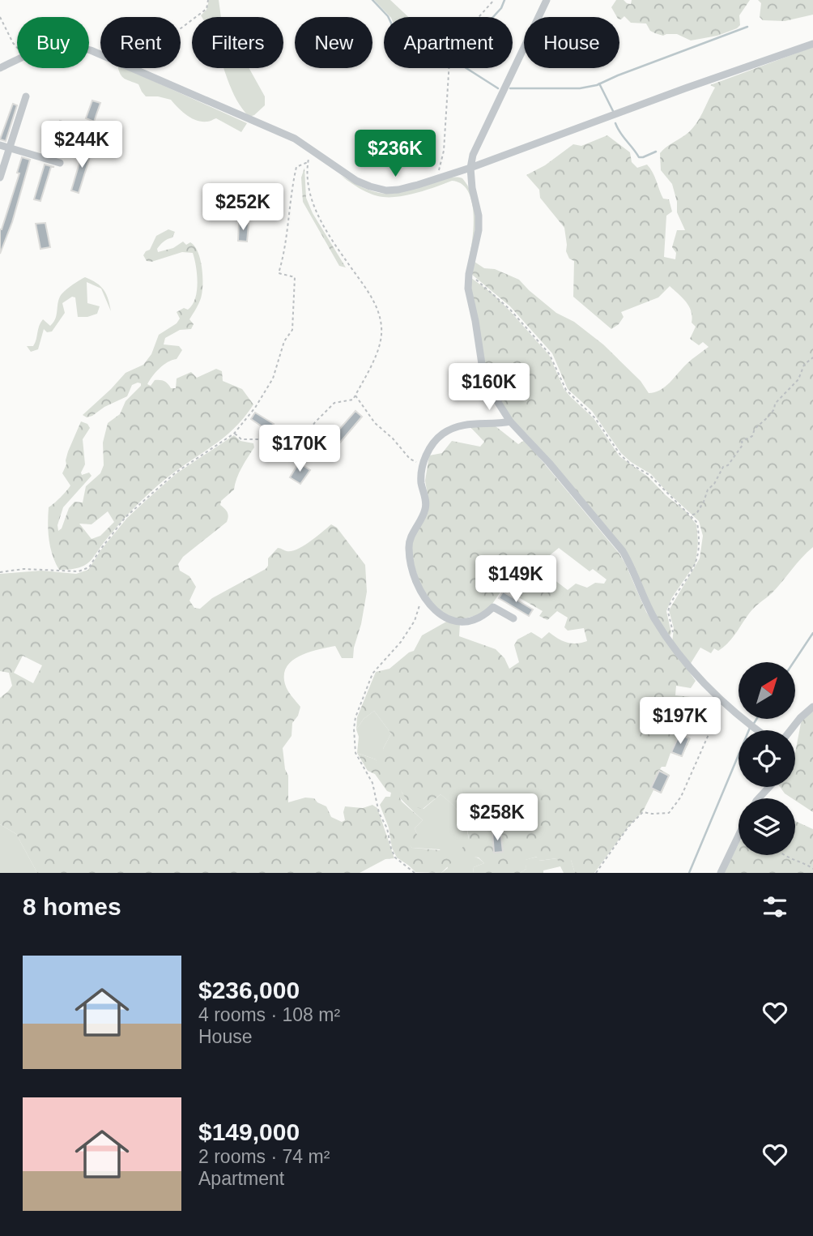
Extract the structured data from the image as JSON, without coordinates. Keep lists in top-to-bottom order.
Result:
{
  "north": "top right",
  "page": {
    "chip": [
      "Buy",
      "Rent",
      "Filters",
      "New",
      "Apartment",
      "House"
    ],
    "price": [
      "$244K",
      "$236K",
      "$252K",
      "$160K",
      "$170K",
      "$149K",
      "$197K",
      "$258K"
    ],
    "heading": "8 homes",
    "list": [
      {
        "name": "$236,000",
        "note": "4 rooms · 108 m² · House"
      },
      {
        "name": "$149,000",
        "note": "2 rooms · 74 m² · Apartment"
      }
    ]
  }
}
